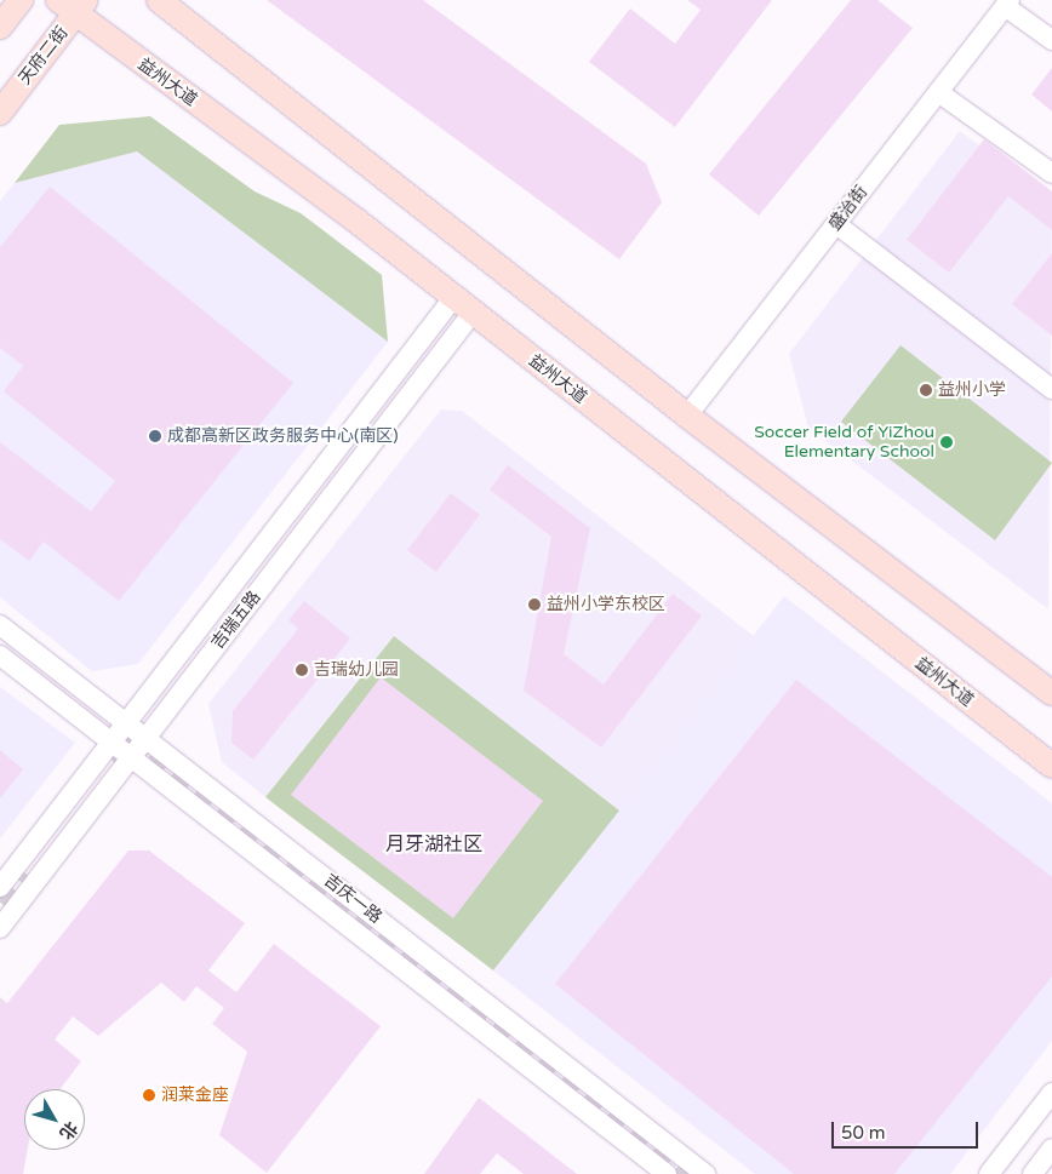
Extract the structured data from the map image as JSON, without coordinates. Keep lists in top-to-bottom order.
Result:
{
  "streets": {
    "main road": ["天府二街", "益州大道"],
    "street": ["盛治街", "吉瑞五路", "吉庆一路"]
  },
  "crossings": [
    ["天府二街", "益州大道"],
    ["益州大道", "吉瑞五路"],
    ["吉瑞五路", "吉庆一路"]
  ],
  "districts": ["月牙湖社区"],
  "places": [
    "益州小学",
    "成都高新区政务服务中心(南区)",
    "Soccer Field of YiZhou Elementary School",
    "益州小学东校区",
    "吉瑞幼儿园",
    "润莱金座"
  ],
  "scale_bar": "50 m",
  "north": "bottom right"
}
